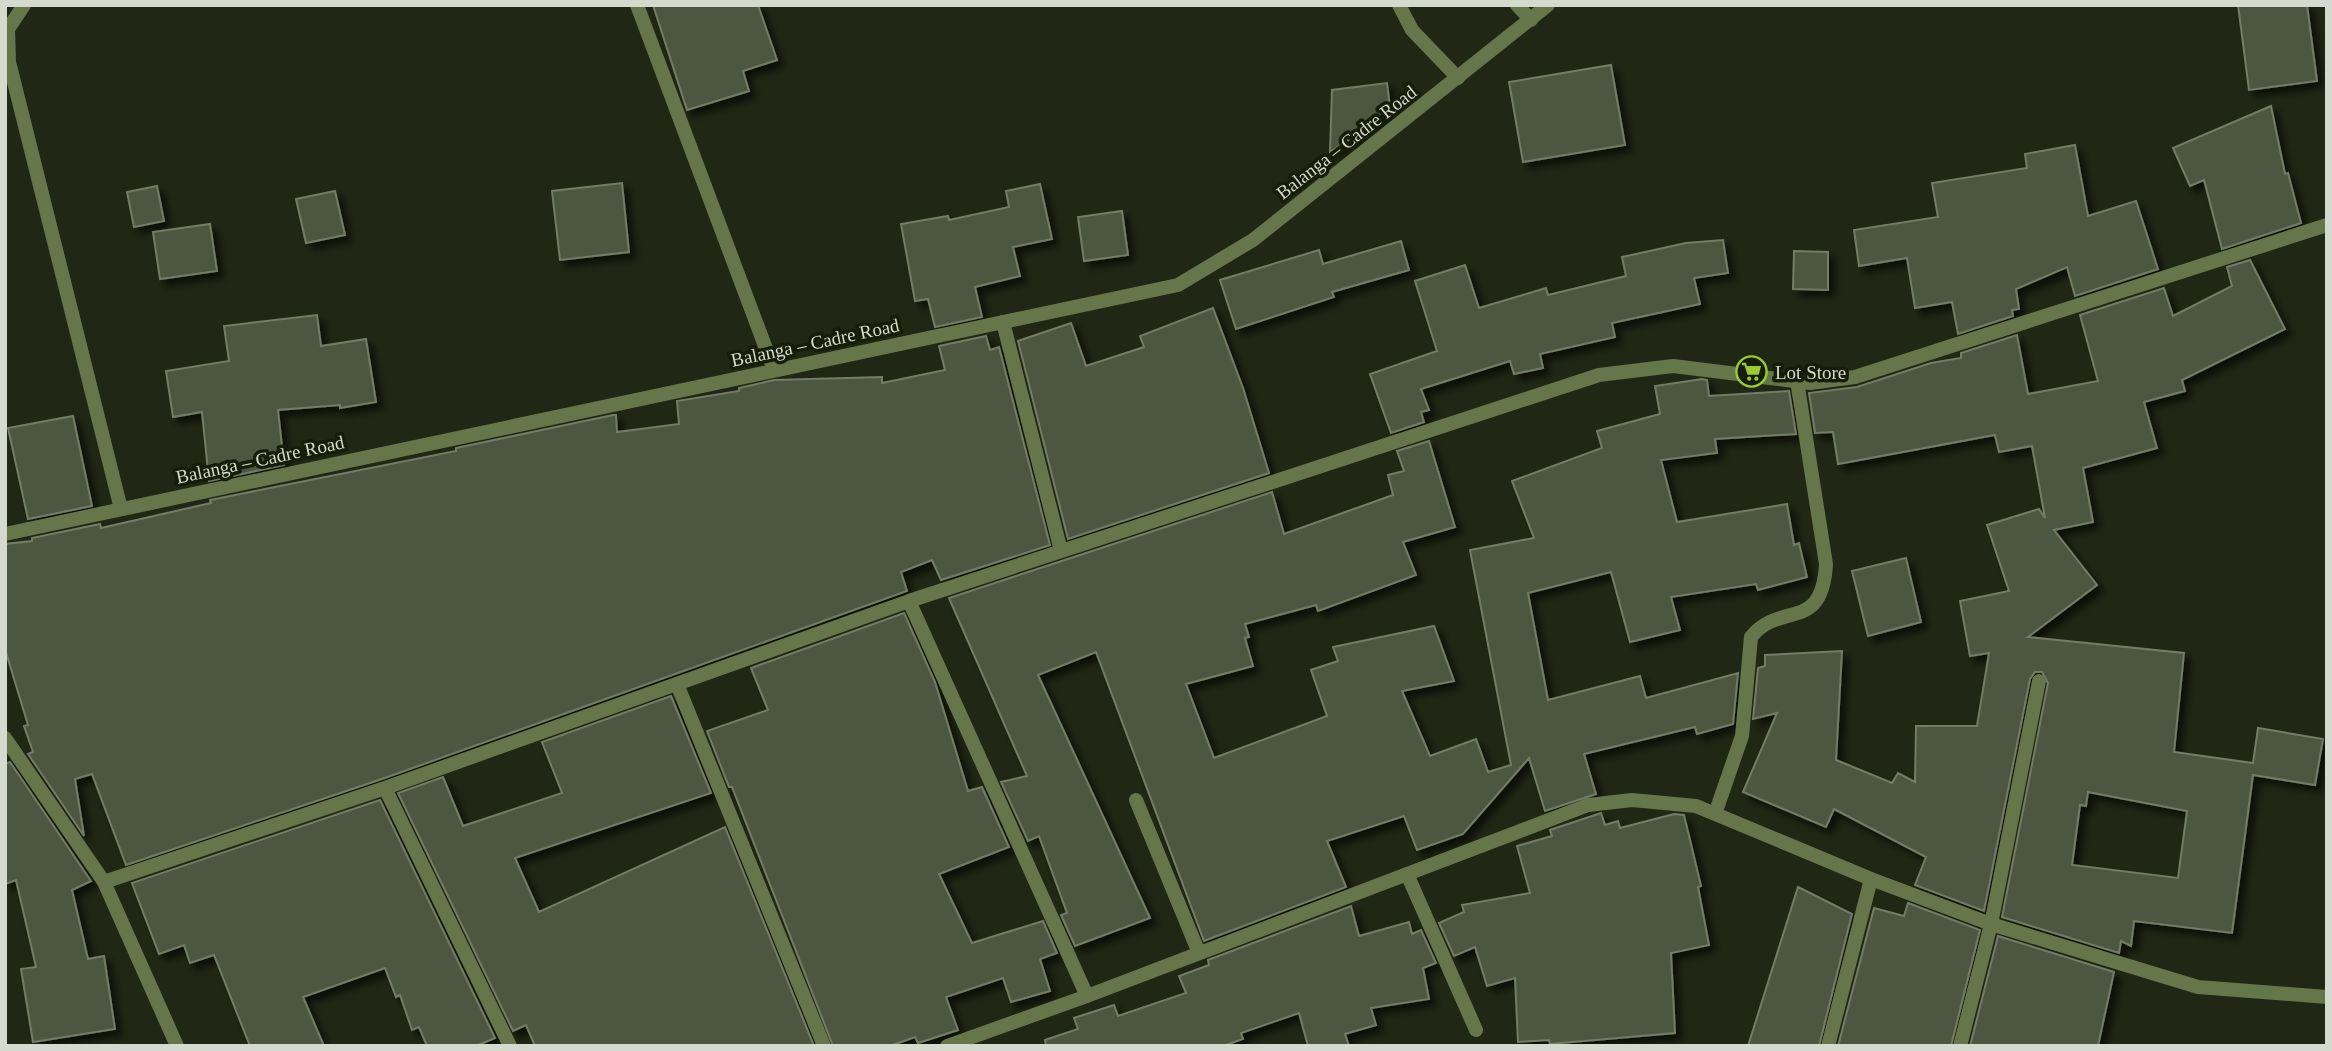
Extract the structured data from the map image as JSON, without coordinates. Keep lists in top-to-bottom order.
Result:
{
  "streets": {
    "street": ["Balanga – Cadre Road"]
  },
  "places": {
    "supermarket": ["Lot Store"]
  }
}
